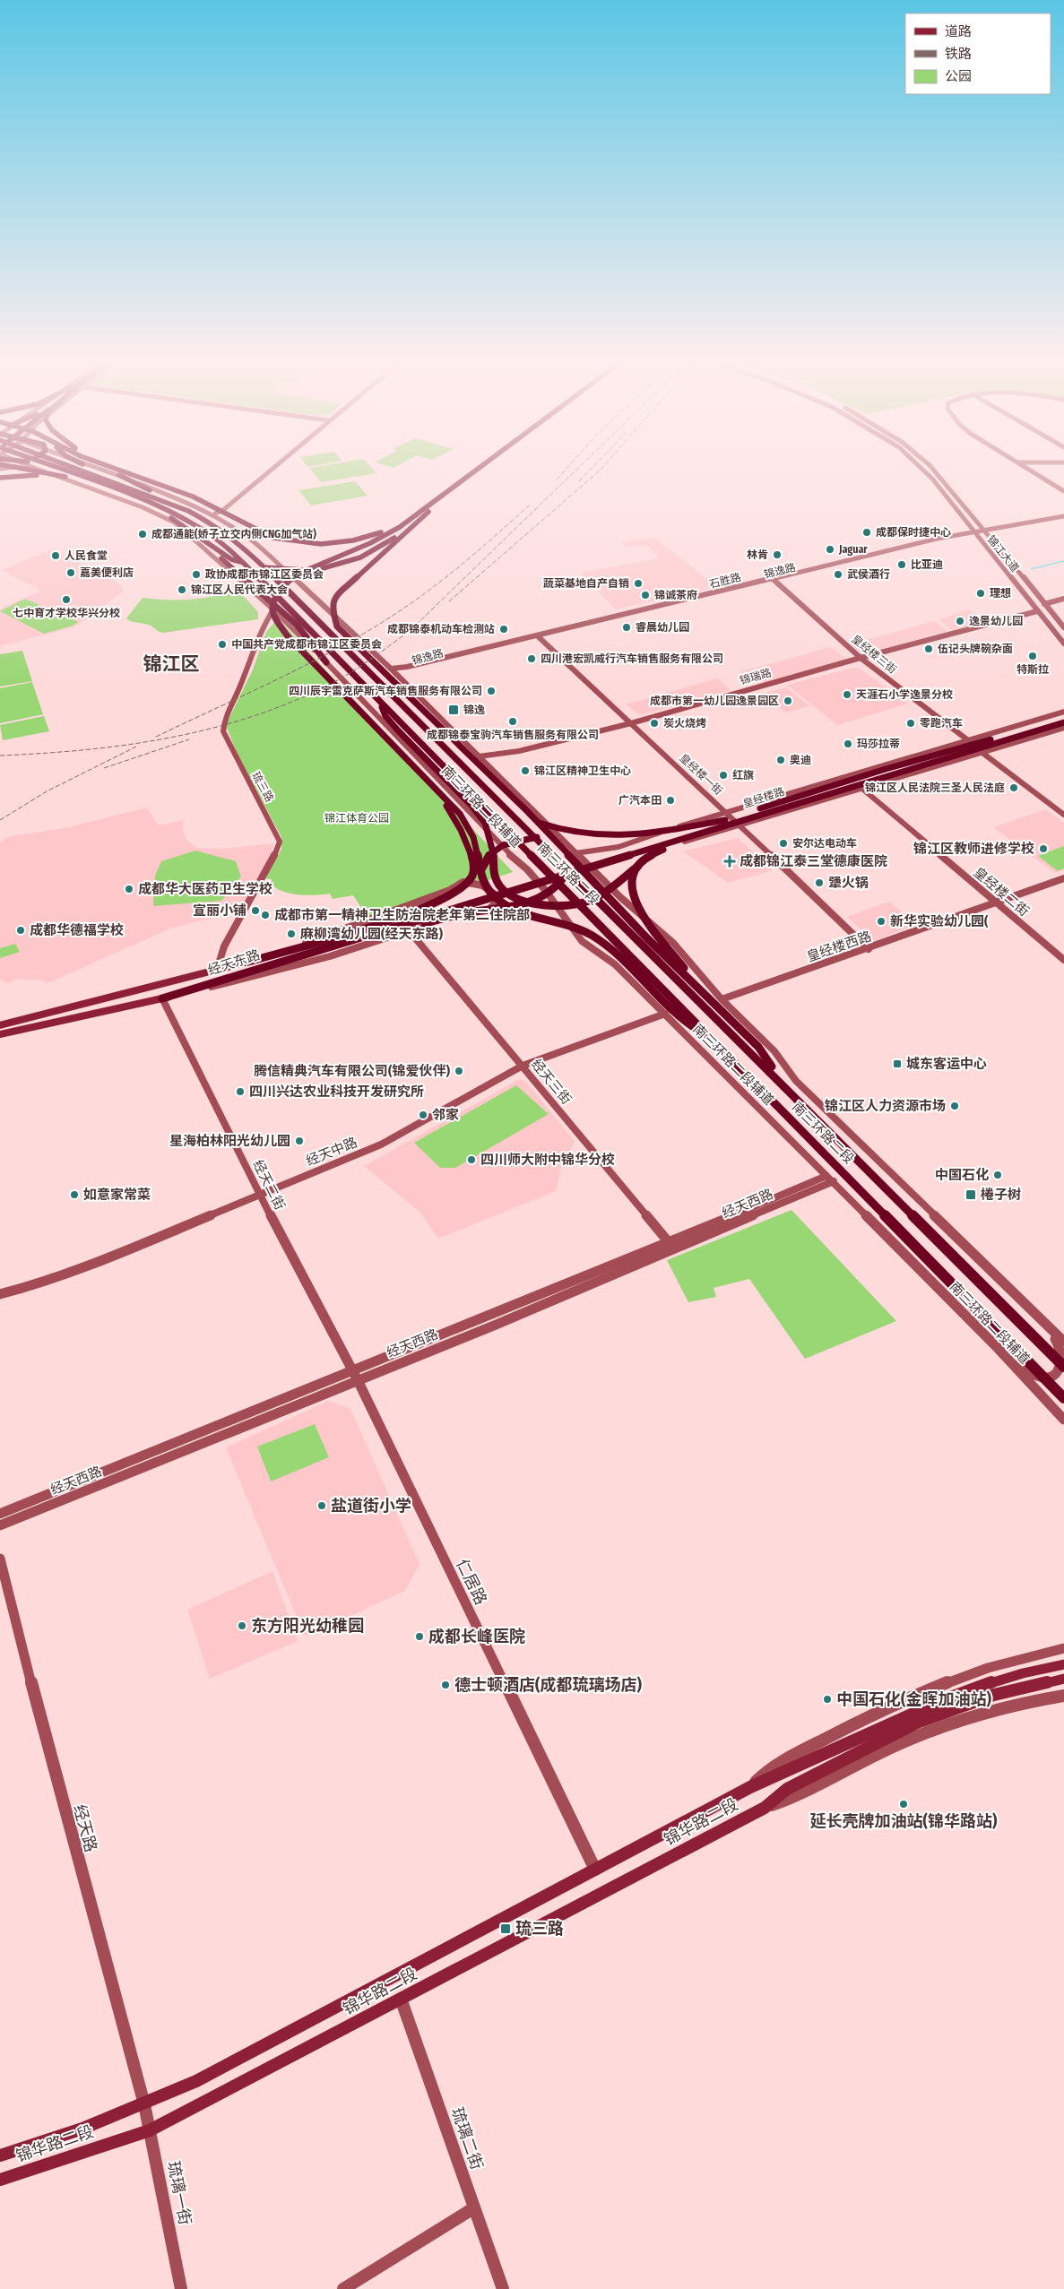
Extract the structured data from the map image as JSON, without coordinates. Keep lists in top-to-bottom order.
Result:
{
  "streets": {
    "highway": ["皇经楼路", "南三环路二段", "经天东路"],
    "main road": ["锦华路二段"],
    "street": [
      "锦江大道",
      "锦逸路",
      "皇经楼三街",
      "锦瑞路",
      "皇经楼一街",
      "琉三路",
      "南三环路二段辅道",
      "皇经楼二街",
      "皇经楼西路",
      "经天三街",
      "经天中路",
      "经天二街",
      "经天西路",
      "仁居路",
      "经天路",
      "琉璃二街",
      "琉璃一街"
    ]
  },
  "crossings": [
    ["锦江大道", "锦逸路"],
    ["锦江大道", "锦瑞路"],
    ["锦逸路", "皇经楼三街"],
    ["锦逸路", "皇经楼一街"],
    ["皇经楼三街", "锦瑞路"],
    ["锦瑞路", "皇经楼一街"],
    ["皇经楼一街", "皇经楼路"],
    ["皇经楼一街", "皇经楼西路"],
    ["琉三路", "南三环路二段辅道"],
    ["琉三路", "经天东路"],
    ["皇经楼路", "经天东路"],
    ["南三环路二段辅道", "经天中路"],
    ["南三环路二段辅道", "经天西路"],
    ["皇经楼二街", "皇经楼西路"],
    ["经天东路", "经天二街"],
    ["经天三街", "经天中路"],
    ["经天三街", "经天西路"],
    ["经天中路", "经天二街"],
    ["经天二街", "经天西路"],
    ["经天二街", "仁居路"],
    ["经天西路", "仁居路"],
    ["仁居路", "锦华路二段"],
    ["锦华路二段", "经天路"],
    ["锦华路二段", "琉璃二街"],
    ["锦华路二段", "琉璃一街"],
    ["经天路", "琉璃一街"]
  ],
  "districts": ["锦江区"],
  "parks": ["锦江体育公园"],
  "places": {
    "other": [
      "成都保时捷中心",
      "成都通能(娇子立交内侧CNG加气站)",
      "Jaguar",
      "林肯",
      "人民食堂",
      "比亚迪",
      "嘉美便利店",
      "政协成都市锦江区委员会",
      "武侯酒行",
      "蔬菜基地自产自销",
      "锦江区人民代表大会",
      "理想",
      "锦诚茶府",
      "七中育才学校华兴分校",
      "逸景幼儿园",
      "睿晨幼儿园",
      "成都锦泰机动车检测站",
      "中国共产党成都市锦江区委员会",
      "伍记头牌碗杂面",
      "特斯拉",
      "四川港宏凯威行汽车销售服务有限公司",
      "四川辰宇雷克萨斯汽车销售服务有限公司",
      "天涯石小学逸景分校",
      "成都市第一幼儿园逸景园区",
      "成都锦泰宝驹汽车销售服务有限公司",
      "炭火烧烤",
      "零跑汽车",
      "玛莎拉蒂",
      "奥迪",
      "锦江区精神卫生中心",
      "红旗",
      "锦江区人民法院三圣人民法庭",
      "广汽本田",
      "安尔达电动车",
      "锦江区教师进修学校",
      "犟火锅",
      "成都华大医药卫生学校",
      "宣丽小铺",
      "成都市第一精神卫生防治院老年第二住院部",
      "新华实验幼儿园(",
      "成都华德福学校",
      "麻柳湾幼儿园(经天东路)",
      "腾信精典汽车有限公司(锦爱伙伴)",
      "四川兴达农业科技开发研究所",
      "锦江区人力资源市场",
      "邻家",
      "星海柏林阳光幼儿园",
      "四川师大附中锦华分校",
      "中国石化",
      "如意家常菜",
      "盐道街小学",
      "东方阳光幼稚园",
      "成都长峰医院",
      "德士顿酒店(成都琉璃场店)",
      "中国石化(金晖加油站)",
      "延长壳牌加油站(锦华路站)"
    ],
    "transit": [
      "锦逸",
      "城东客运中心",
      "棬子树",
      "琉三路"
    ],
    "health": ["成都锦江泰三堂德康医院"]
  },
  "legend": ["道路", "铁路", "公园"]
}
